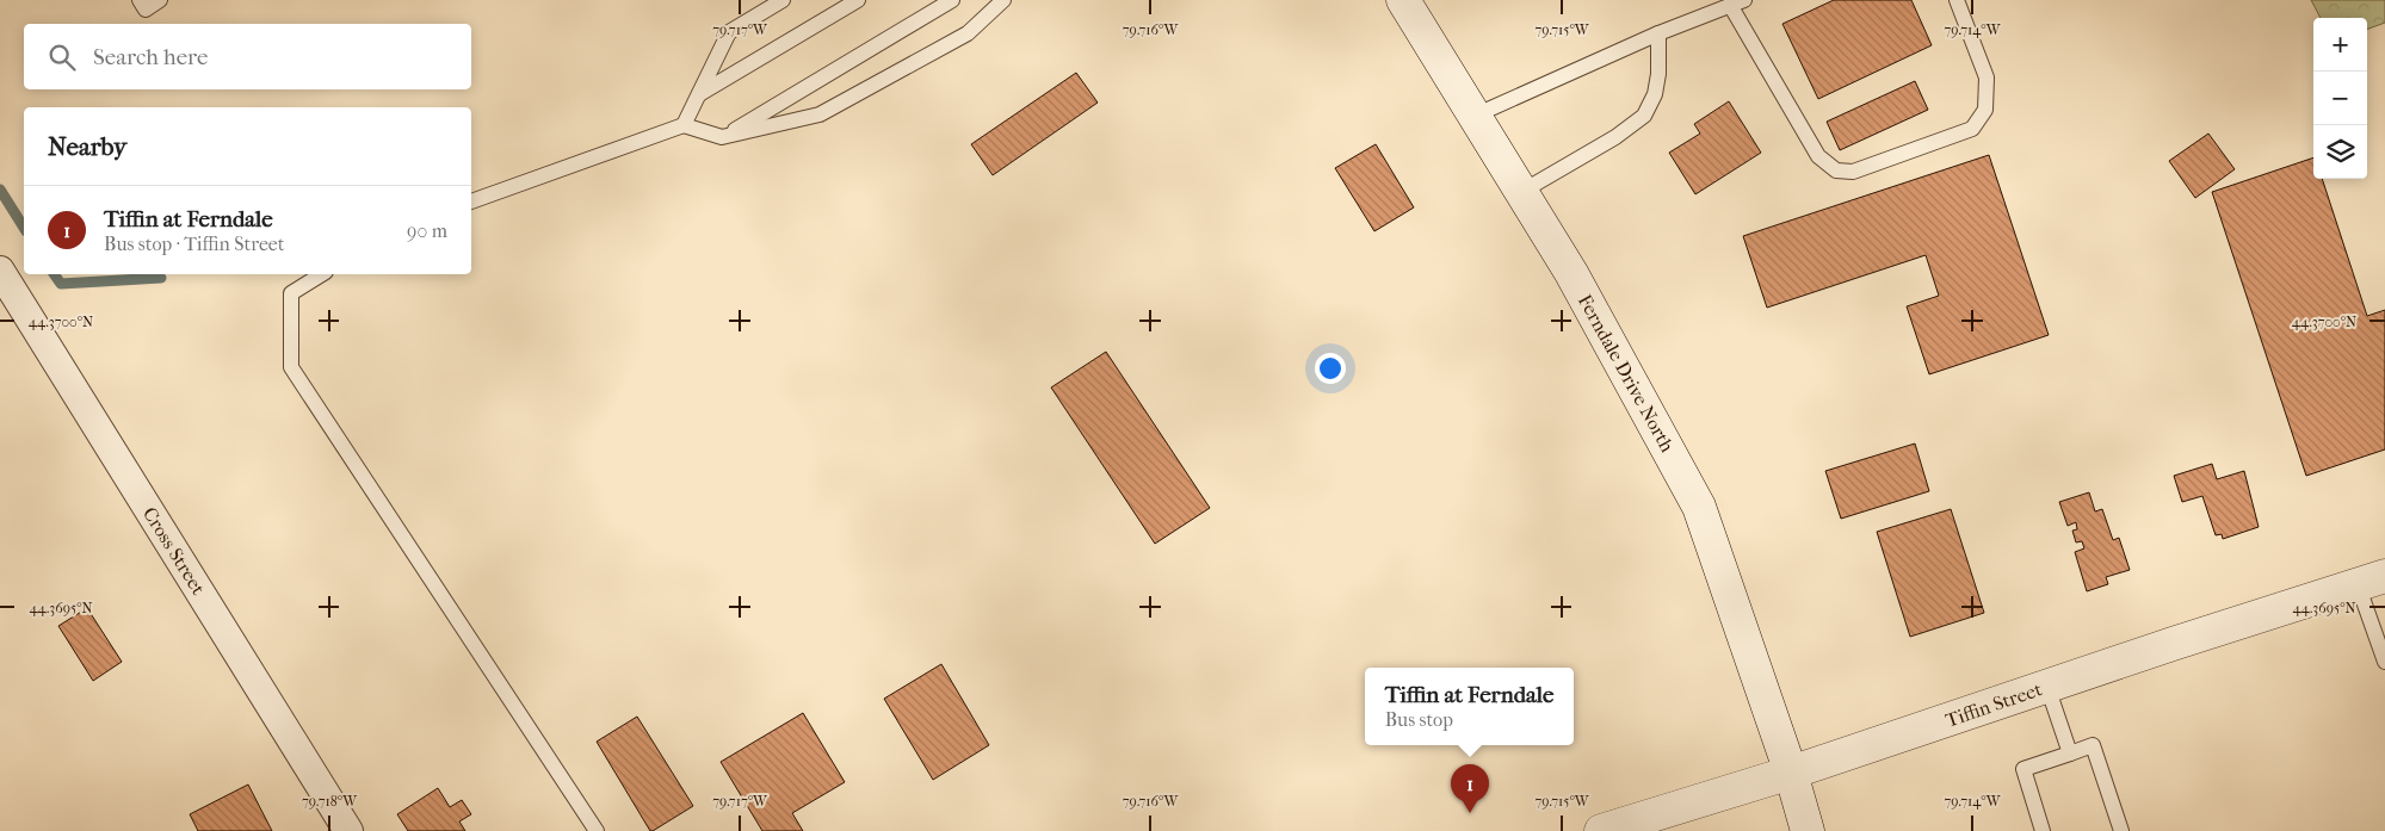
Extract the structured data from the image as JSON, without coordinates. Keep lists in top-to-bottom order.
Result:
{
  "streets": {
    "main road": ["Ferndale Drive North", "Tiffin Street"],
    "street": ["Cross Street"]
  },
  "crossings": [
    ["Ferndale Drive North", "Tiffin Street"]
  ],
  "page": {
    "map_buttons": ["+", "−"],
    "search": "Search here",
    "heading": "Nearby",
    "list": [
      {
        "mark": "1",
        "name": "Tiffin at Ferndale",
        "note": "Bus stop · Tiffin Street",
        "value": "90 m"
      }
    ],
    "popup": ["Tiffin at Ferndale", "Bus stop"],
    "pins": "1"
  },
  "coordinates": [
    "79.717°W",
    "79.716°W",
    "79.715°W",
    "79.714°W",
    "44.3700°N",
    "44.3695°N",
    "79.718°W"
  ]
}
